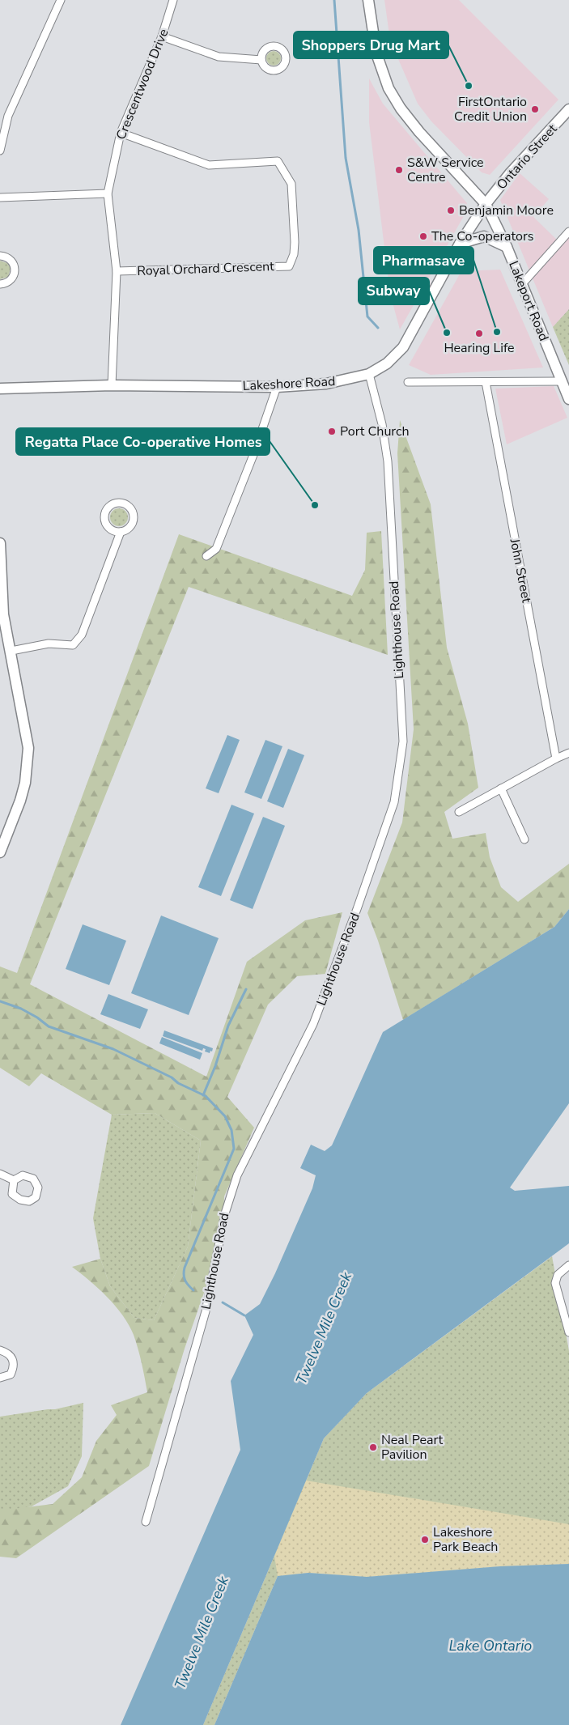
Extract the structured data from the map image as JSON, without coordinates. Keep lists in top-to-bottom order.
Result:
{
  "streets": {
    "main road": ["Ontario Street", "Lakeport Road", "Lakeshore Road"],
    "street": [
      "Crescentwood Drive",
      "Royal Orchard Crescent",
      "John Street",
      "Lighthouse Road"
    ]
  },
  "crossings": [
    ["Crescentwood Drive", "Royal Orchard Crescent"],
    ["Crescentwood Drive", "Lakeshore Road"],
    ["Ontario Street", "Lakeport Road"],
    ["Ontario Street", "Lakeshore Road"],
    ["Lakeport Road", "Lakeshore Road"],
    ["Lakeshore Road", "Lighthouse Road"]
  ],
  "water": ["Twelve Mile Creek", "Lake Ontario"],
  "places": [
    "Shoppers Drug Mart",
    "FirstOntario Credit Union",
    "S&W Service Centre",
    "Benjamin Moore",
    "The Co-operators",
    "Pharmasave",
    "Subway",
    "Hearing Life",
    "Port Church",
    "Regatta Place Co-operative Homes",
    "Neal Peart Pavilion",
    "Lakeshore Park Beach"
  ]
}
